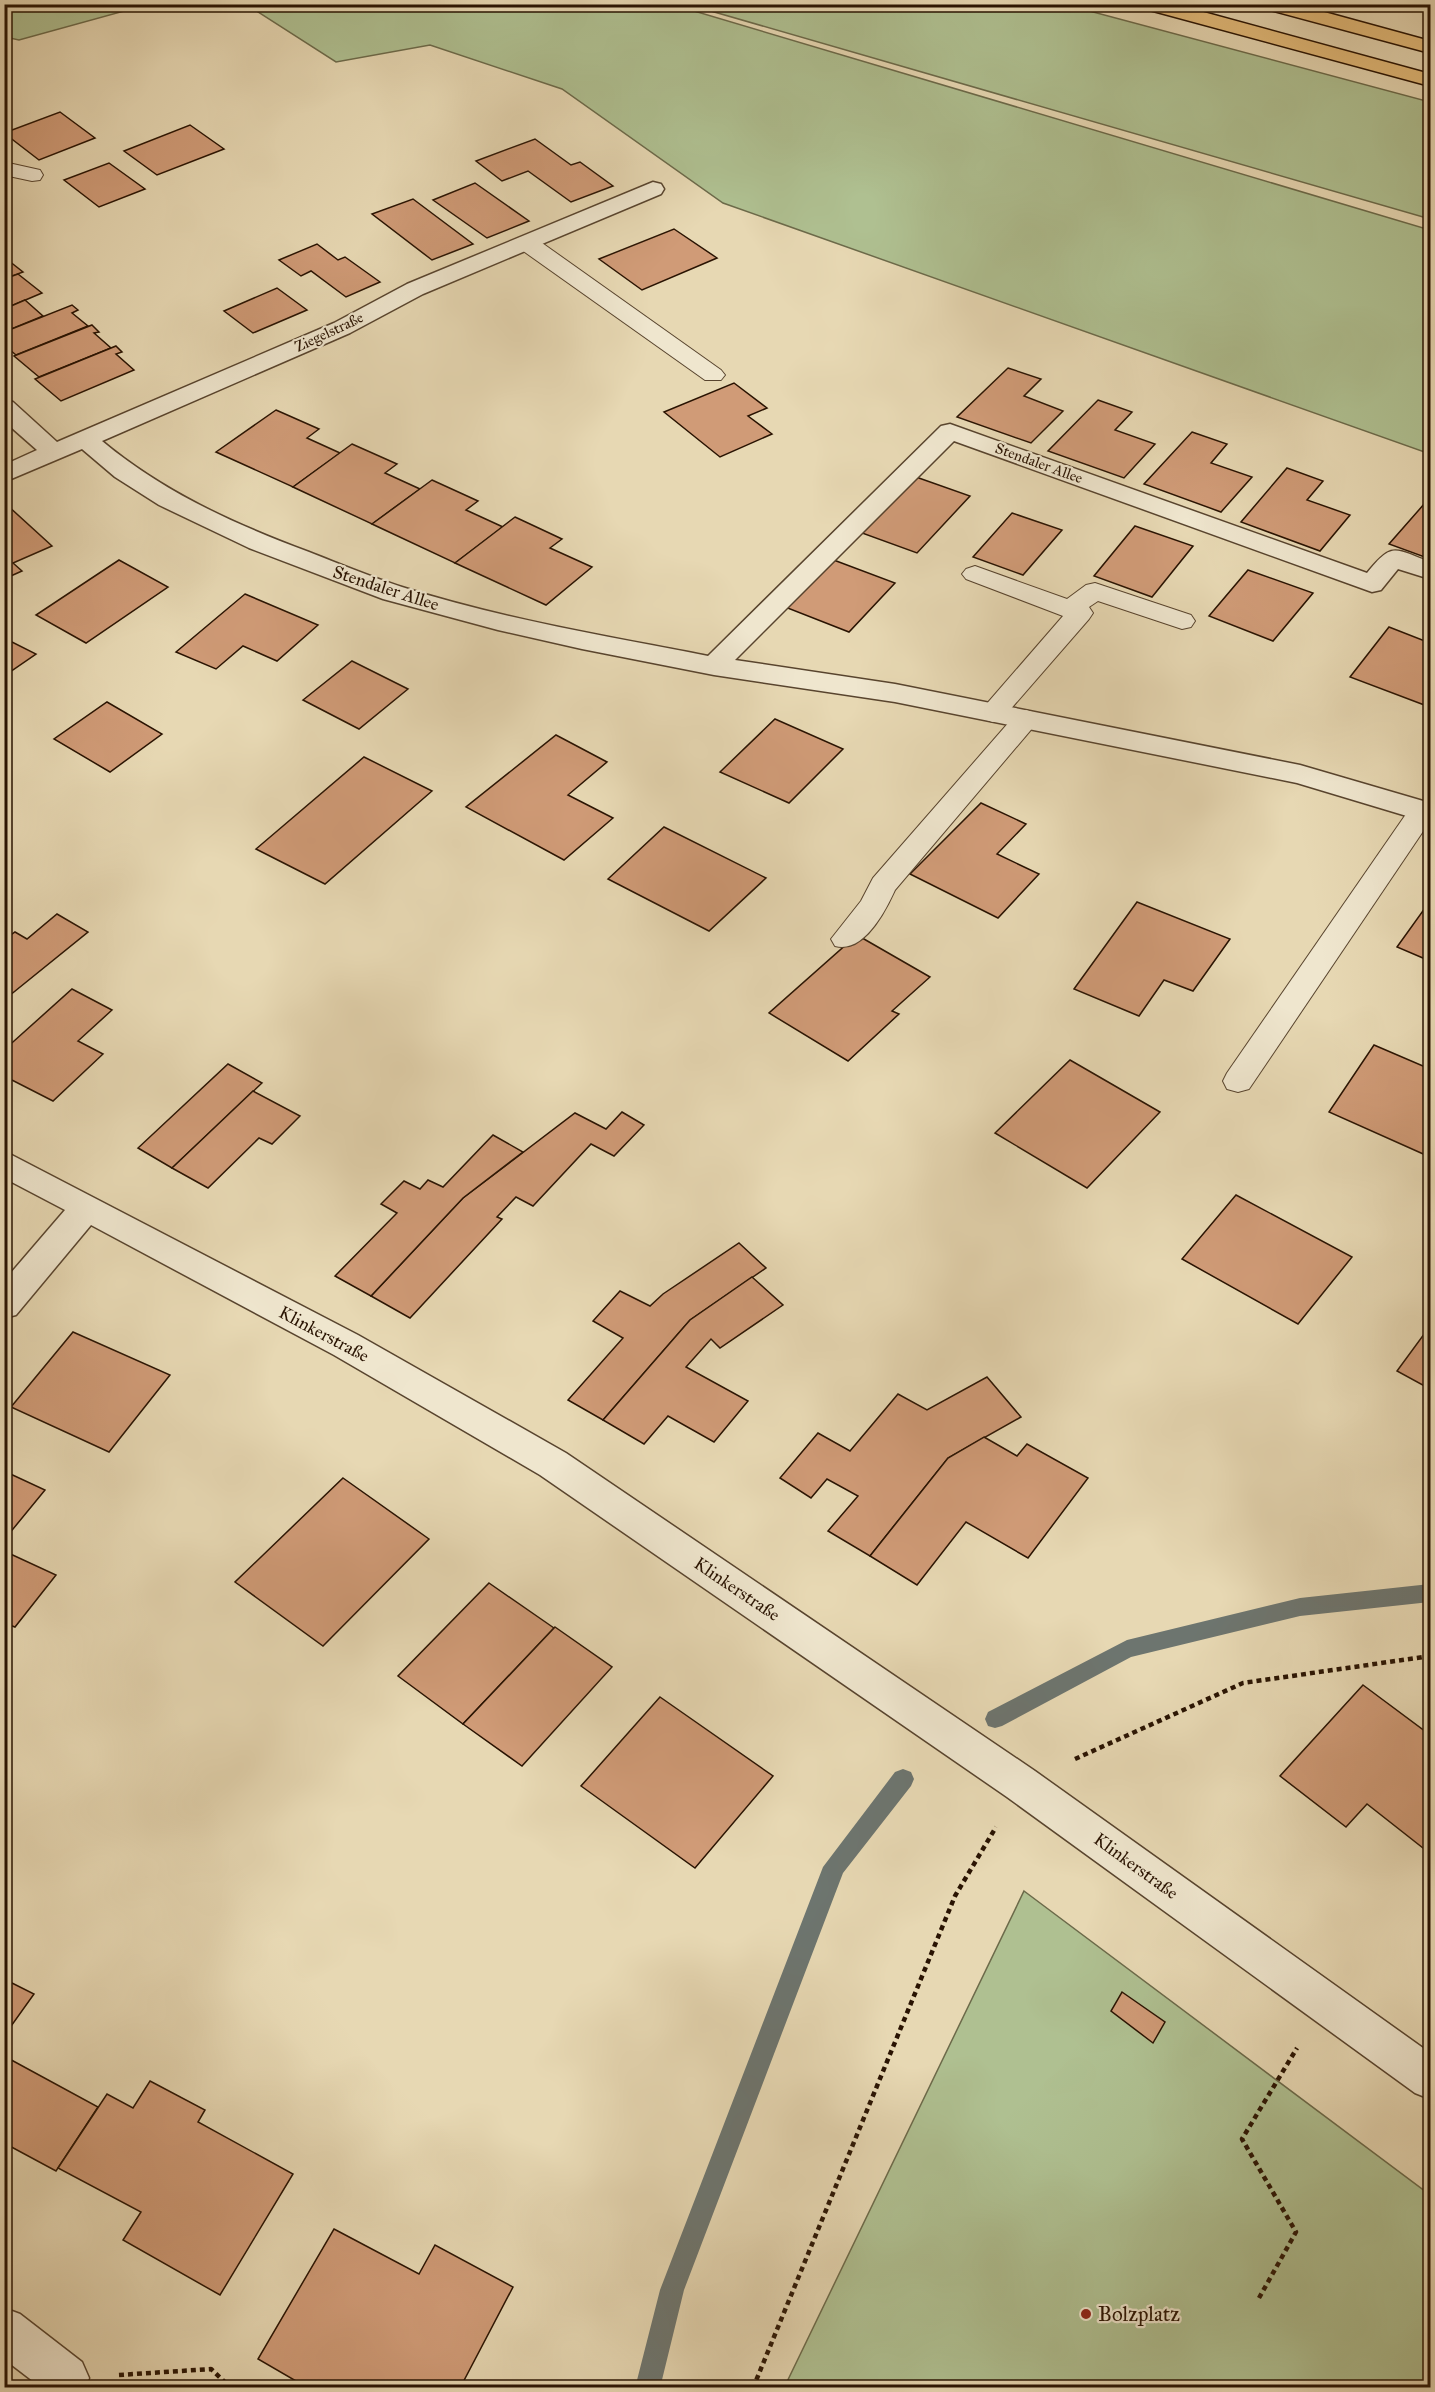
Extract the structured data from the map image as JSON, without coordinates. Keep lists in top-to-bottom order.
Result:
{
  "streets": {
    "street": ["Ziegelstraße", "Stendaler Allee", "Klinkerstraße"]
  },
  "crossings": [
    ["Ziegelstraße", "Stendaler Allee"]
  ],
  "places": ["Bolzplatz"]
}
